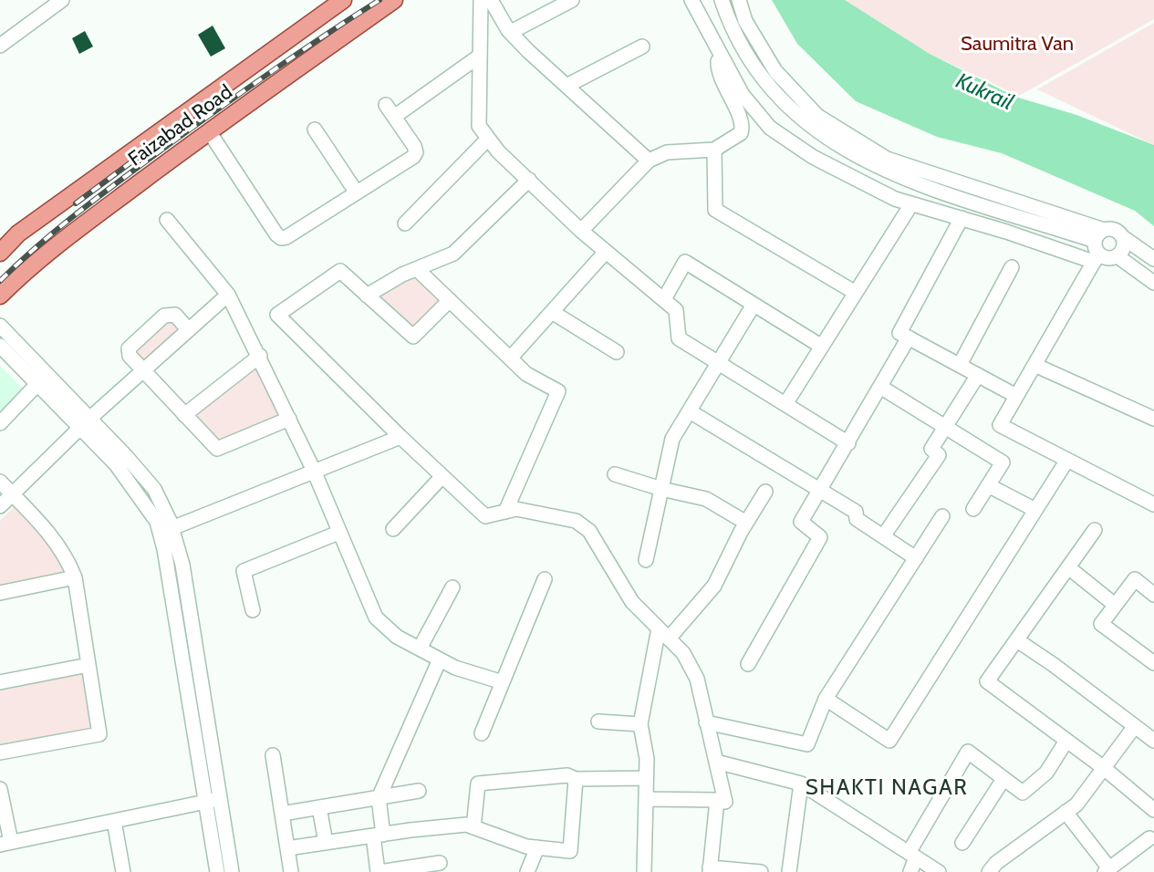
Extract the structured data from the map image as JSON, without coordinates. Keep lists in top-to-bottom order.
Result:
{
  "streets": {
    "main road": ["Faizabad Road"]
  },
  "districts": ["SHAKTI NAGAR"],
  "water": ["Kukrail"],
  "parks": ["Saumitra Van"]
}
